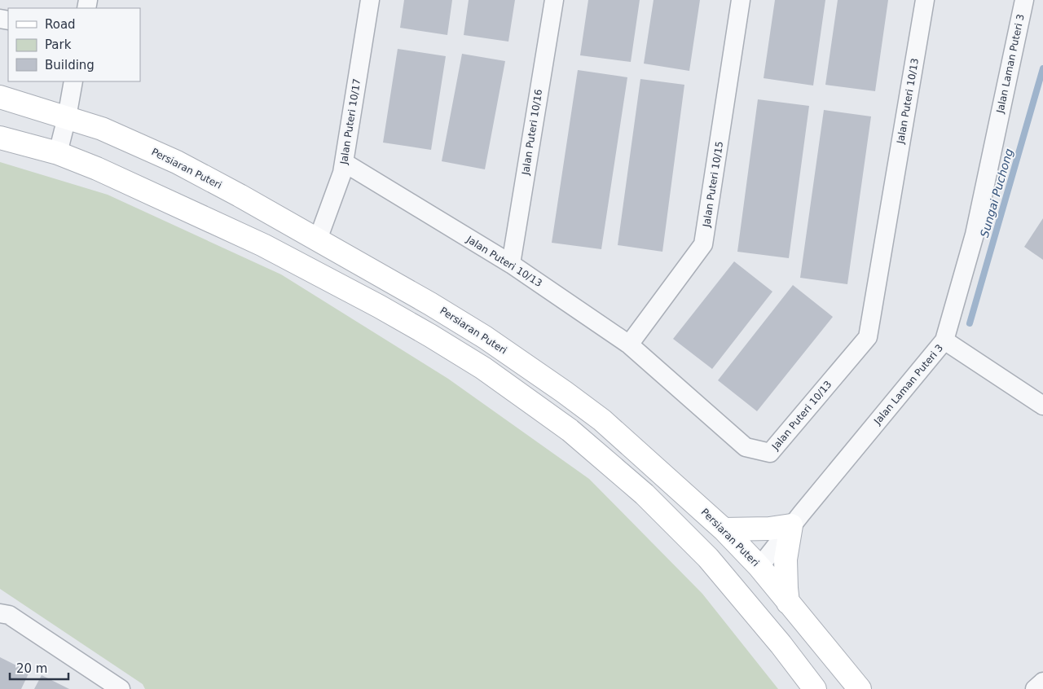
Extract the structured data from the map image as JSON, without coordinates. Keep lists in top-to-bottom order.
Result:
{
  "streets": {
    "main road": ["Persiaran Puteri"],
    "street": [
      "Jalan Laman Puteri 3",
      "Jalan Puteri 10/13",
      "Jalan Puteri 10/17",
      "Jalan Puteri 10/16",
      "Jalan Puteri 10/15"
    ]
  },
  "crossings": [
    ["Jalan Laman Puteri 3", "Persiaran Puteri"],
    ["Jalan Puteri 10/13", "Jalan Puteri 10/17"],
    ["Jalan Puteri 10/13", "Jalan Puteri 10/16"],
    ["Jalan Puteri 10/13", "Jalan Puteri 10/15"],
    ["Jalan Puteri 10/17", "Persiaran Puteri"]
  ],
  "water": ["Sungai Puchong"],
  "legend": ["Road", "Park", "Building"],
  "scale_bar": "20 m"
}
